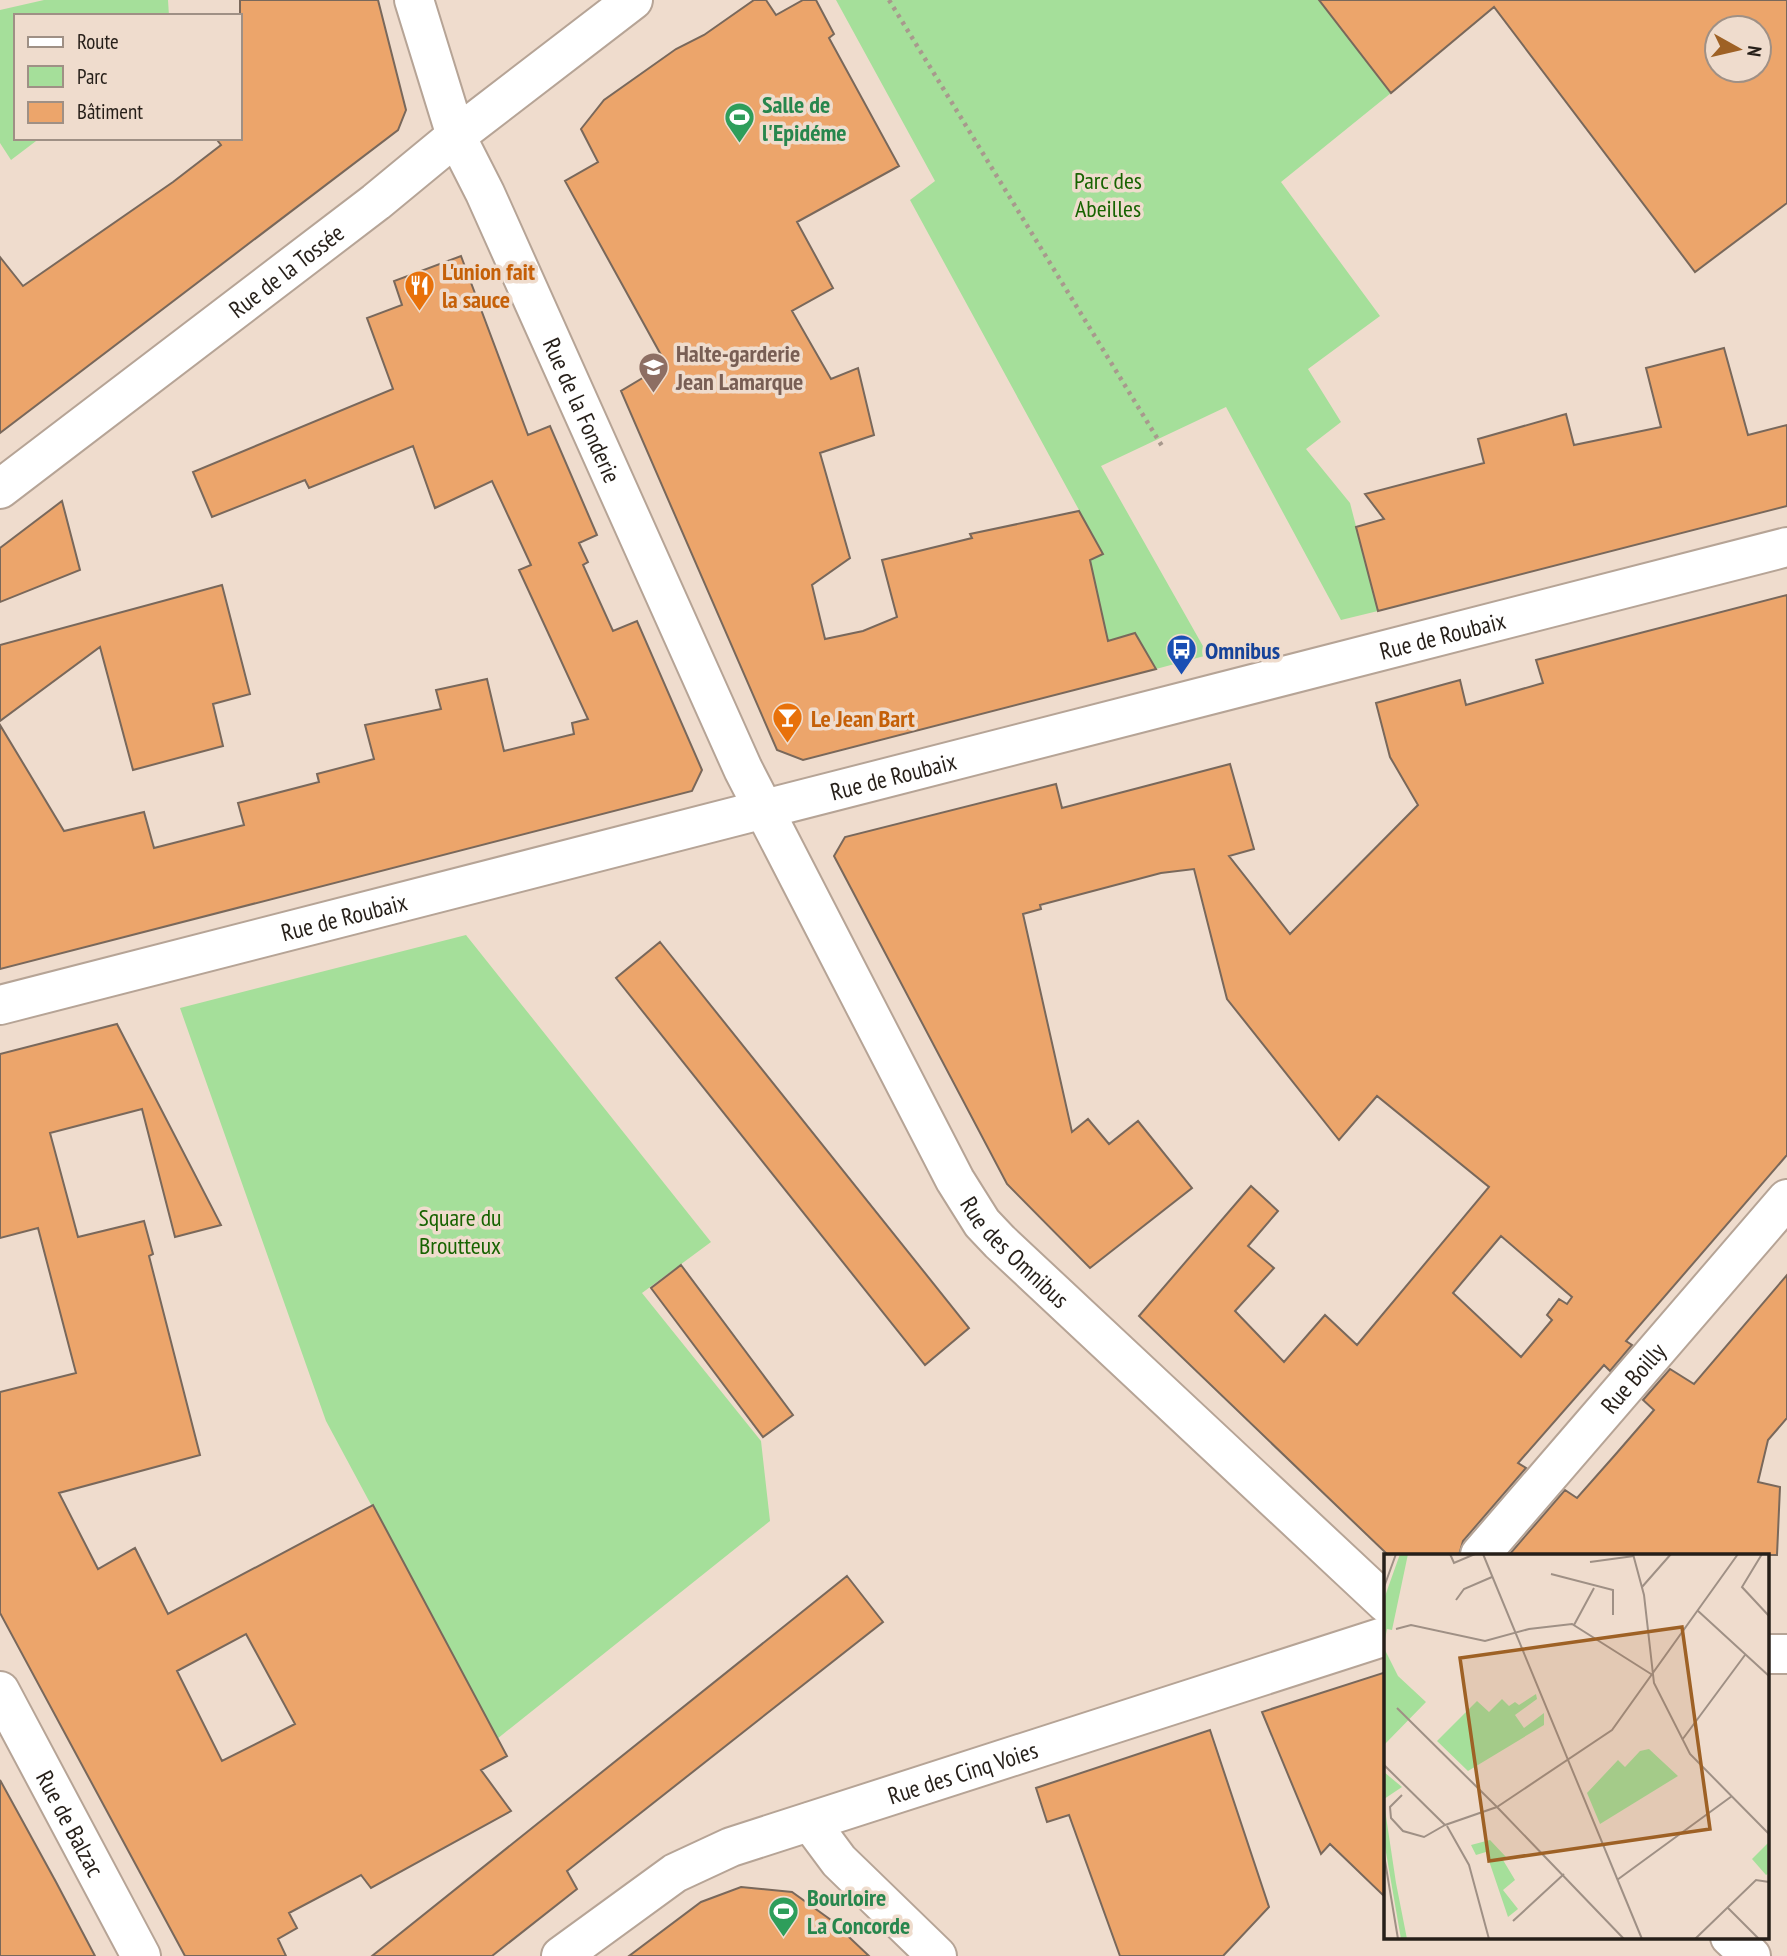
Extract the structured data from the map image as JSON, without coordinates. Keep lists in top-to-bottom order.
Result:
{
  "streets": {
    "street": [
      "Rue de la Tossée",
      "Rue de la Fonderie",
      "Rue de Roubaix",
      "Rue des Omnibus",
      "Rue Boilly",
      "Rue des Cinq Voies",
      "Rue de Balzac"
    ]
  },
  "crossings": [
    ["Rue de la Tossée", "Rue de la Fonderie"],
    ["Rue de la Fonderie", "Rue de Roubaix"],
    ["Rue de la Fonderie", "Rue des Omnibus"],
    ["Rue de Roubaix", "Rue des Omnibus"]
  ],
  "parks": ["Parc des Abeilles", "Square du Broutteux"],
  "places": {
    "sports": ["Salle de l'Epidéme", "Bourloire La Concorde"],
    "restaurant": ["L'union fait la sauce"],
    "school or university": ["Halte-garderie Jean Lamarque"],
    "bus stop": ["Omnibus"],
    "bar": ["Le Jean Bart"]
  },
  "legend": ["Route", "Parc", "Bâtiment"],
  "north": "right"
}
